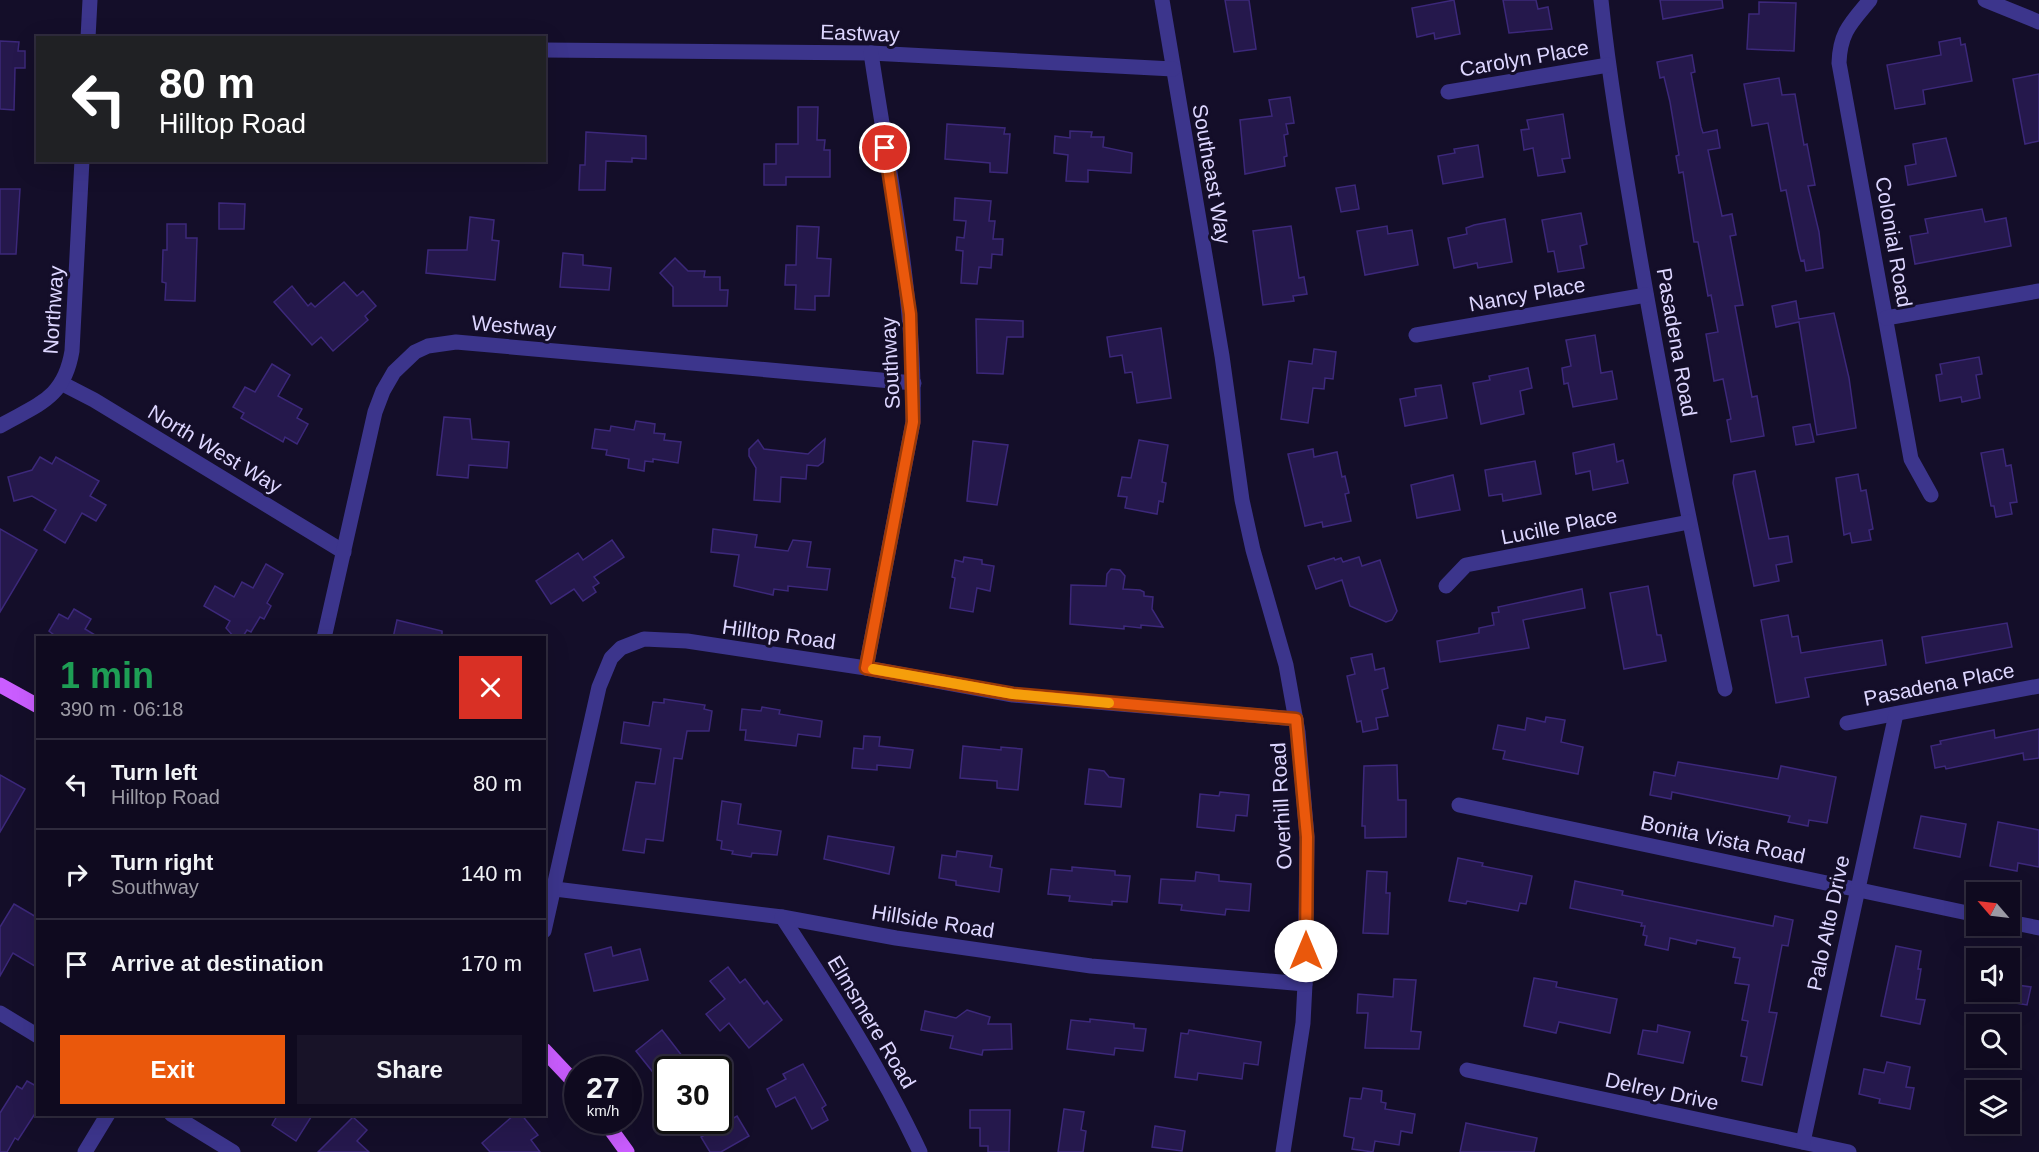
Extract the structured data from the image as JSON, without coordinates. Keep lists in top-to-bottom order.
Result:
{
  "streets": {
    "street": [
      "Eastway",
      "Carolyn Place",
      "Southeast Way",
      "Colonial Road",
      "Nancy Place",
      "Northway",
      "Westway",
      "Pasadena Road",
      "Southway",
      "North West Way",
      "Lucille Place",
      "Hilltop Road",
      "Pasadena Place",
      "Overhill Road",
      "Bonita Vista Road",
      "Hillside Road",
      "Palo Alto Drive",
      "Elmsmere Road",
      "Delrey Drive"
    ]
  },
  "crossings": [
    ["Eastway", "Southeast Way"],
    ["Eastway", "Southway"],
    ["Carolyn Place", "Pasadena Road"],
    ["Southeast Way", "Overhill Road"],
    ["Nancy Place", "Pasadena Road"],
    ["Northway", "North West Way"],
    ["Westway", "Southway"],
    ["Westway", "North West Way"],
    ["Pasadena Road", "Lucille Place"],
    ["Southway", "Hilltop Road"],
    ["Hilltop Road", "Overhill Road"],
    ["Hilltop Road", "Hillside Road"],
    ["Pasadena Place", "Palo Alto Drive"],
    ["Overhill Road", "Hillside Road"],
    ["Bonita Vista Road", "Palo Alto Drive"],
    ["Hillside Road", "Elmsmere Road"],
    ["Palo Alto Drive", "Delrey Drive"]
  ],
  "north": "top left",
  "page": {
    "turn": ["80 m", "Hilltop Road"],
    "heading": ["1 min", "390 m · 06:18"],
    "list": [
      {
        "name": "Turn left",
        "note": "Hilltop Road",
        "value": "80 m"
      },
      {
        "name": "Turn right",
        "note": "Southway",
        "value": "140 m"
      },
      {
        "name": "Arrive at destination",
        "value": "170 m"
      }
    ],
    "buttons": ["Exit", "Share"],
    "speed": "27 km/h",
    "limit": "30"
  }
}
